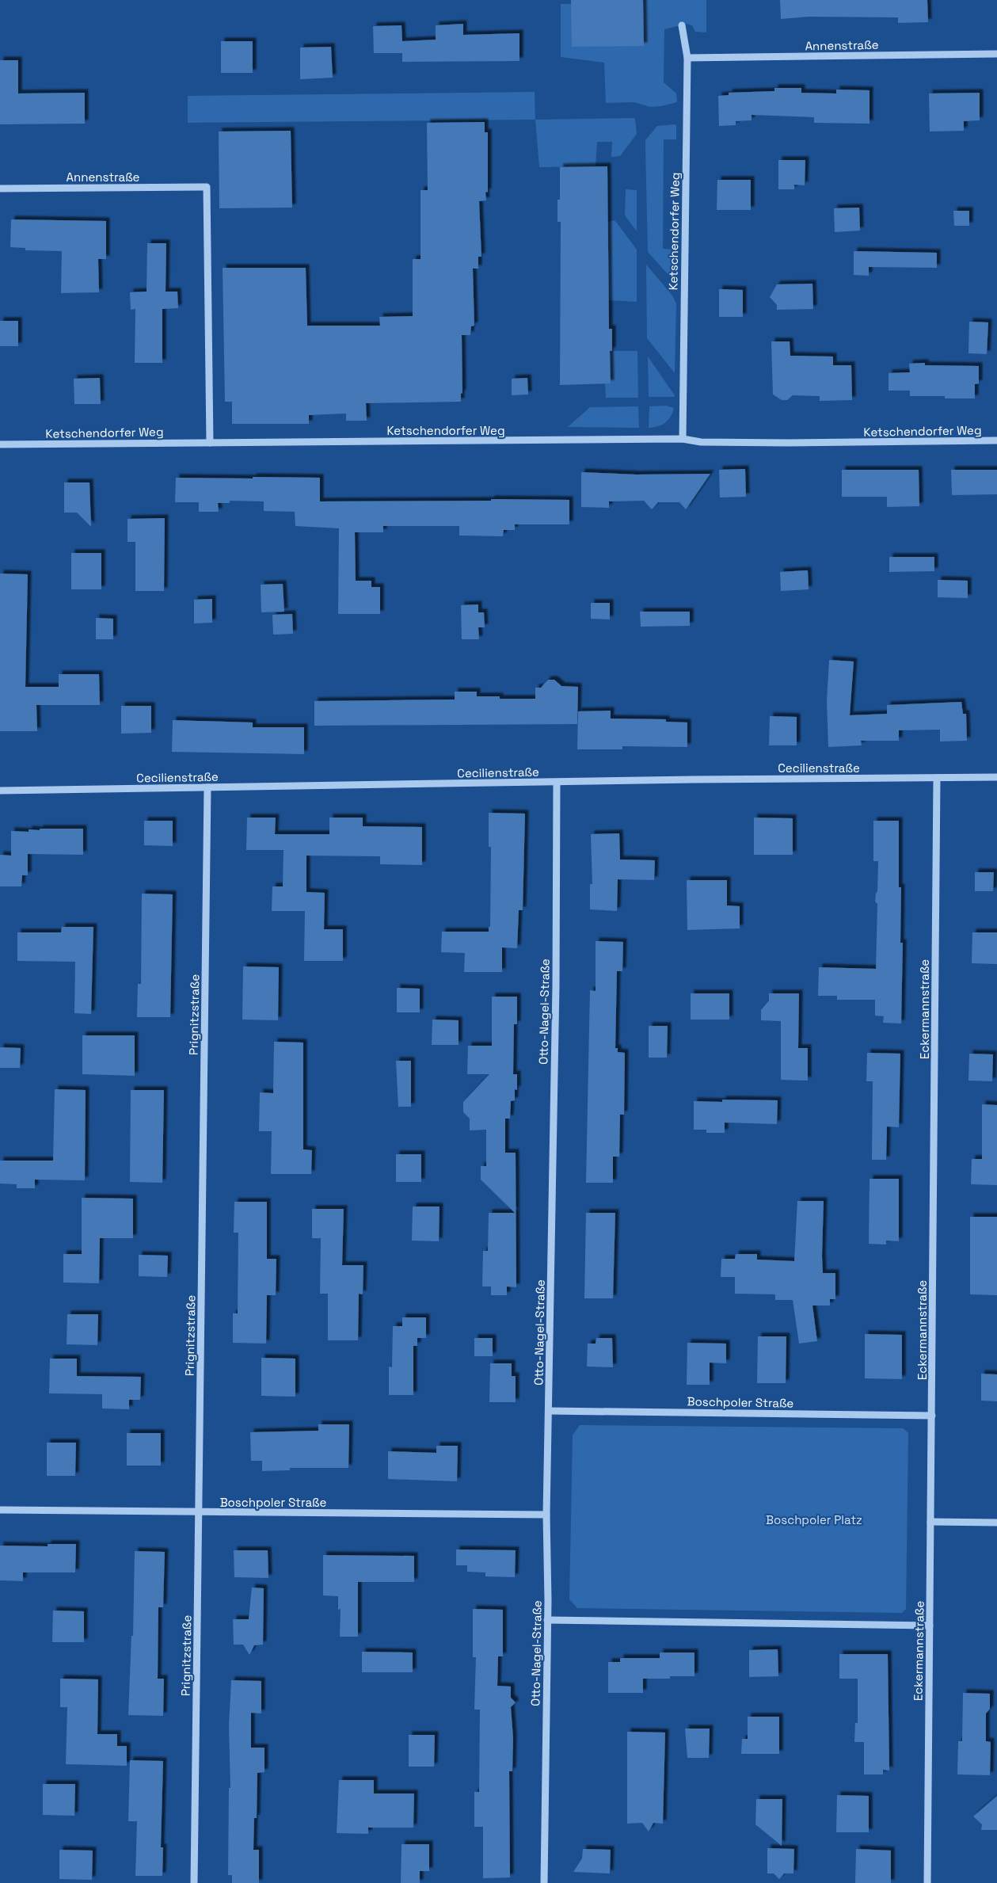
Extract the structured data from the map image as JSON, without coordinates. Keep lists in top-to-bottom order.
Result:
{
  "streets": {
    "street": [
      "Annenstraße",
      "Ketschendorfer Weg",
      "Cecilienstraße",
      "Eckermannstraße",
      "Otto-Nagel-Straße",
      "Prignitzstraße",
      "Boschpoler Straße"
    ]
  },
  "crossings": [
    ["Annenstraße", "Ketschendorfer Weg"],
    ["Cecilienstraße", "Eckermannstraße"],
    ["Cecilienstraße", "Otto-Nagel-Straße"],
    ["Cecilienstraße", "Prignitzstraße"],
    ["Eckermannstraße", "Boschpoler Straße"],
    ["Otto-Nagel-Straße", "Boschpoler Straße"],
    ["Prignitzstraße", "Boschpoler Straße"]
  ],
  "parks": ["Boschpoler Platz"]
}
